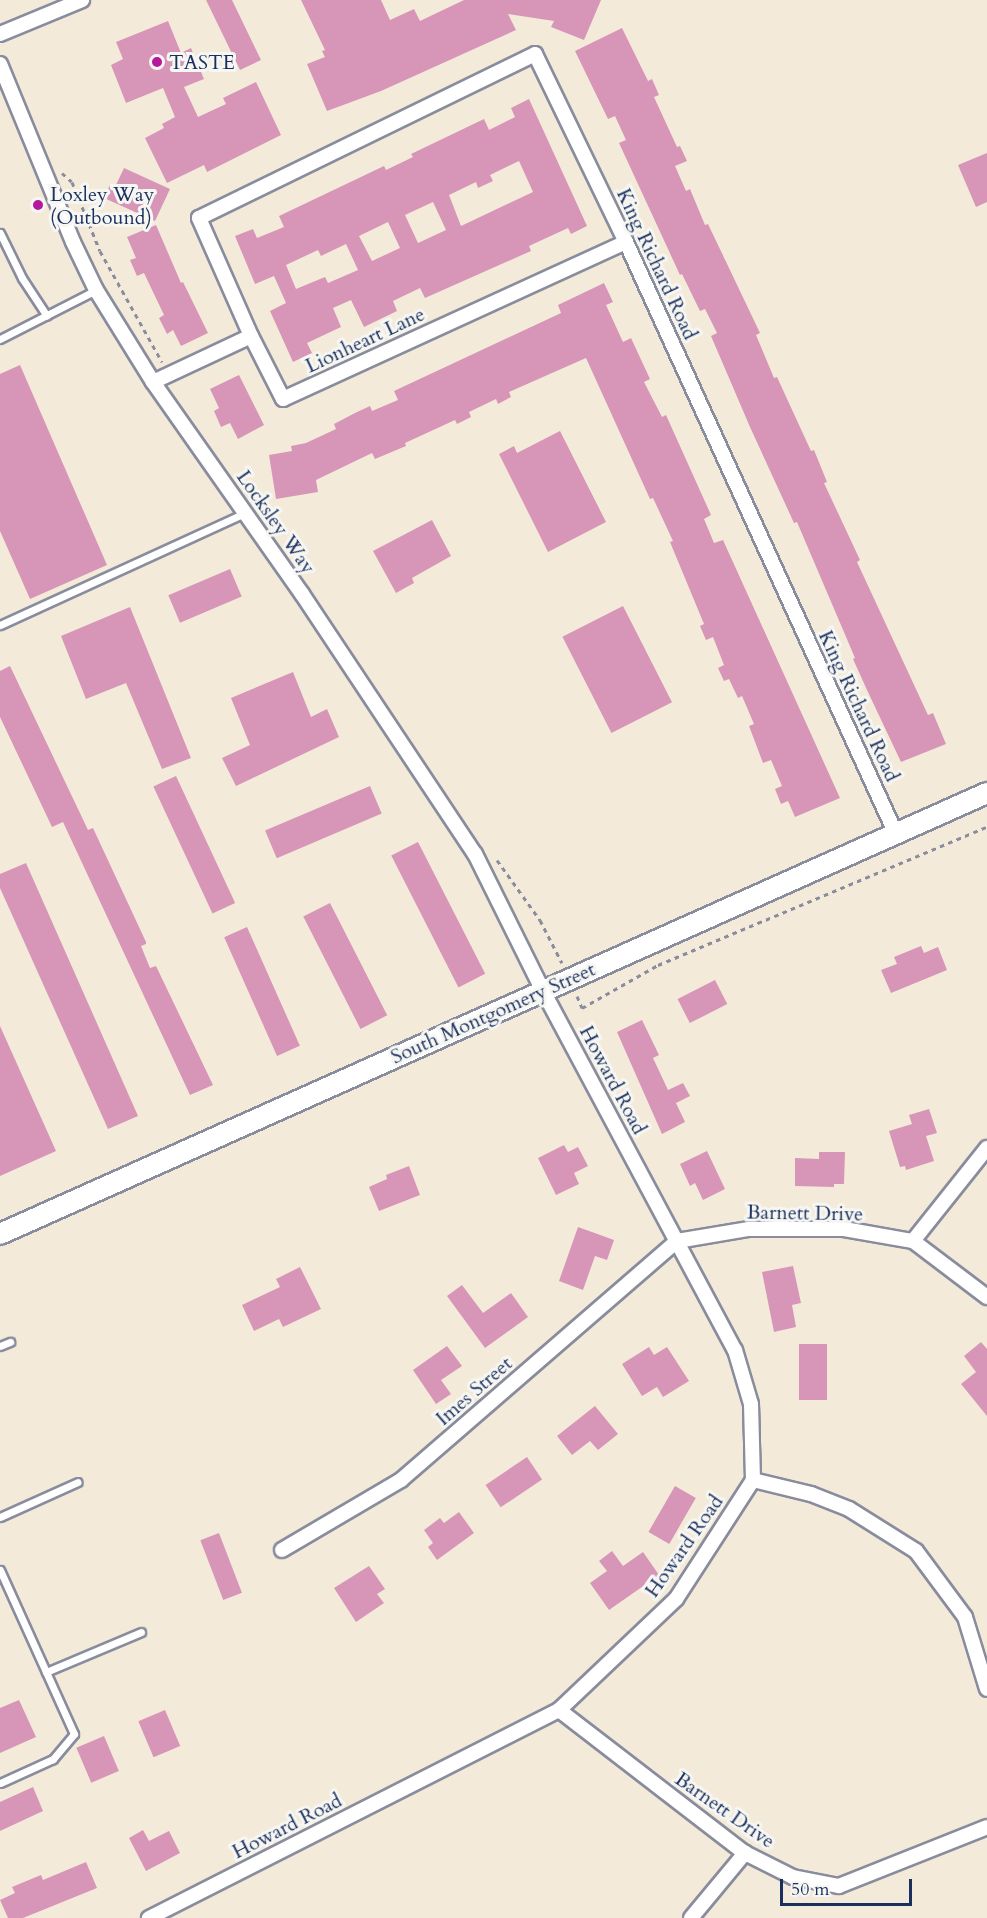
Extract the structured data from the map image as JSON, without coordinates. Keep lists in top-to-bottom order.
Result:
{
  "streets": {
    "street": [
      "King Richard Road",
      "Lionheart Lane",
      "Locksley Way",
      "South Montgomery Street",
      "Howard Road",
      "Barnett Drive",
      "Imes Street"
    ]
  },
  "crossings": [
    ["King Richard Road", "Lionheart Lane"],
    ["King Richard Road", "South Montgomery Street"],
    ["Locksley Way", "South Montgomery Street"],
    ["Locksley Way", "Howard Road"],
    ["South Montgomery Street", "Howard Road"],
    ["Howard Road", "Barnett Drive"],
    ["Howard Road", "Imes Street"],
    ["Barnett Drive", "Imes Street"]
  ],
  "places": ["TASTE", "Loxley Way (Outbound)"],
  "scale_bar": "50 m"
}
